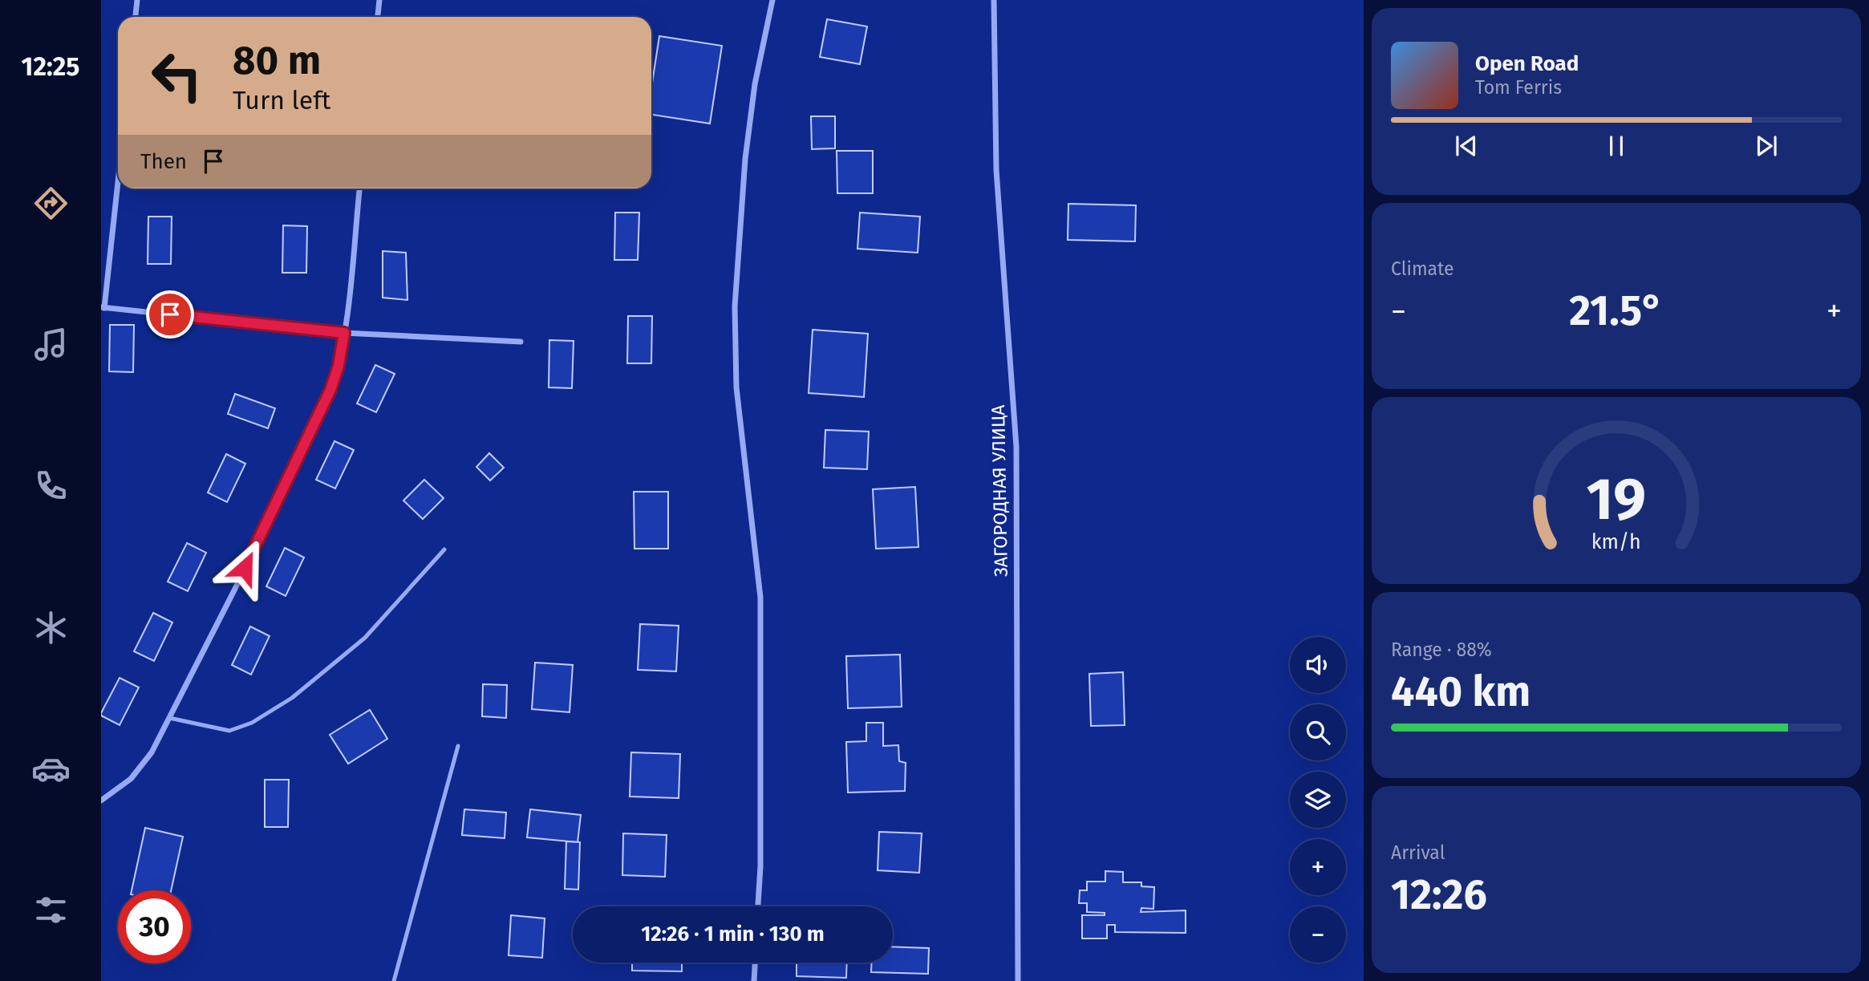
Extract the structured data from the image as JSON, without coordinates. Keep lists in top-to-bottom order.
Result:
{
  "streets": {
    "street": ["ЗАГОРОДНАЯ УЛИЦА"]
  },
  "page": {
    "tabs": "12:25",
    "turn": ["80 m", "Turn left"],
    "song": ["Open Road", "Tom Ferris"],
    "then": "Then",
    "tile": [
      "Climate",
      ["Range · 88%", "440 km"],
      ["Arrival", "12:26"]
    ],
    "heat": ["−", "21.5°", "+"],
    "map_buttons": ["+", "−"],
    "limit": "30",
    "trip": "12:26 · 1 min · 130 m",
    "gauge": ["19", "km/h"]
  }
}
